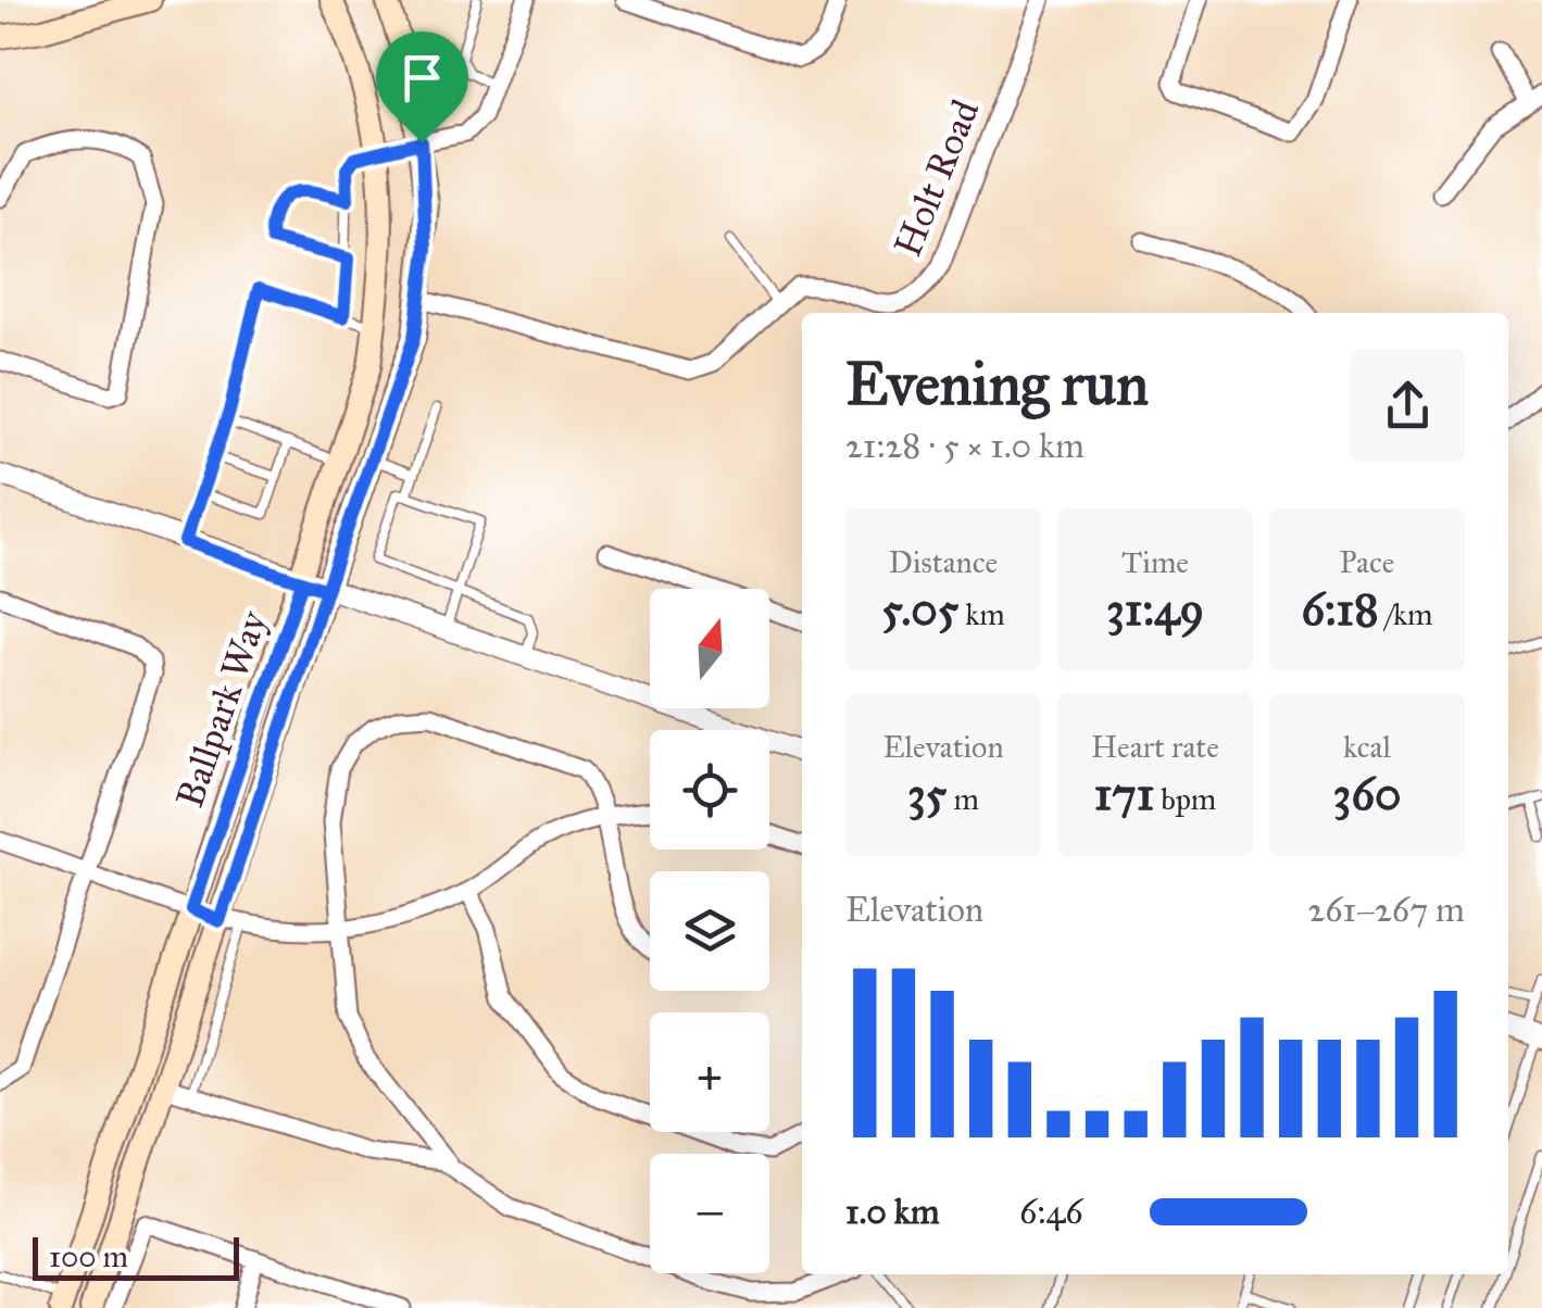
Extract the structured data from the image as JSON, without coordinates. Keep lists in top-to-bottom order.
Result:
{
  "streets": {
    "main road": ["Ballpark Way"],
    "street": ["Holt Road"]
  },
  "scale_bar": "100 m",
  "north": "top",
  "page": {
    "heading": ["Evening run", "21:28 · 5 × 1.0 km"],
    "stats": [
      ["Distance", "5.05 km"],
      ["Time", "31:49"],
      ["Pace", "6:18 /km"],
      ["Elevation", "35 m"],
      ["Heart rate", "171 bpm"],
      ["kcal", "360"]
    ],
    "map_buttons": ["+", "−"],
    "chart": ["Elevation", "261–267 m"],
    "list": [
      {
        "name": "1.0 km",
        "note": "6:46"
      }
    ],
    "scale": "100 m"
  }
}
